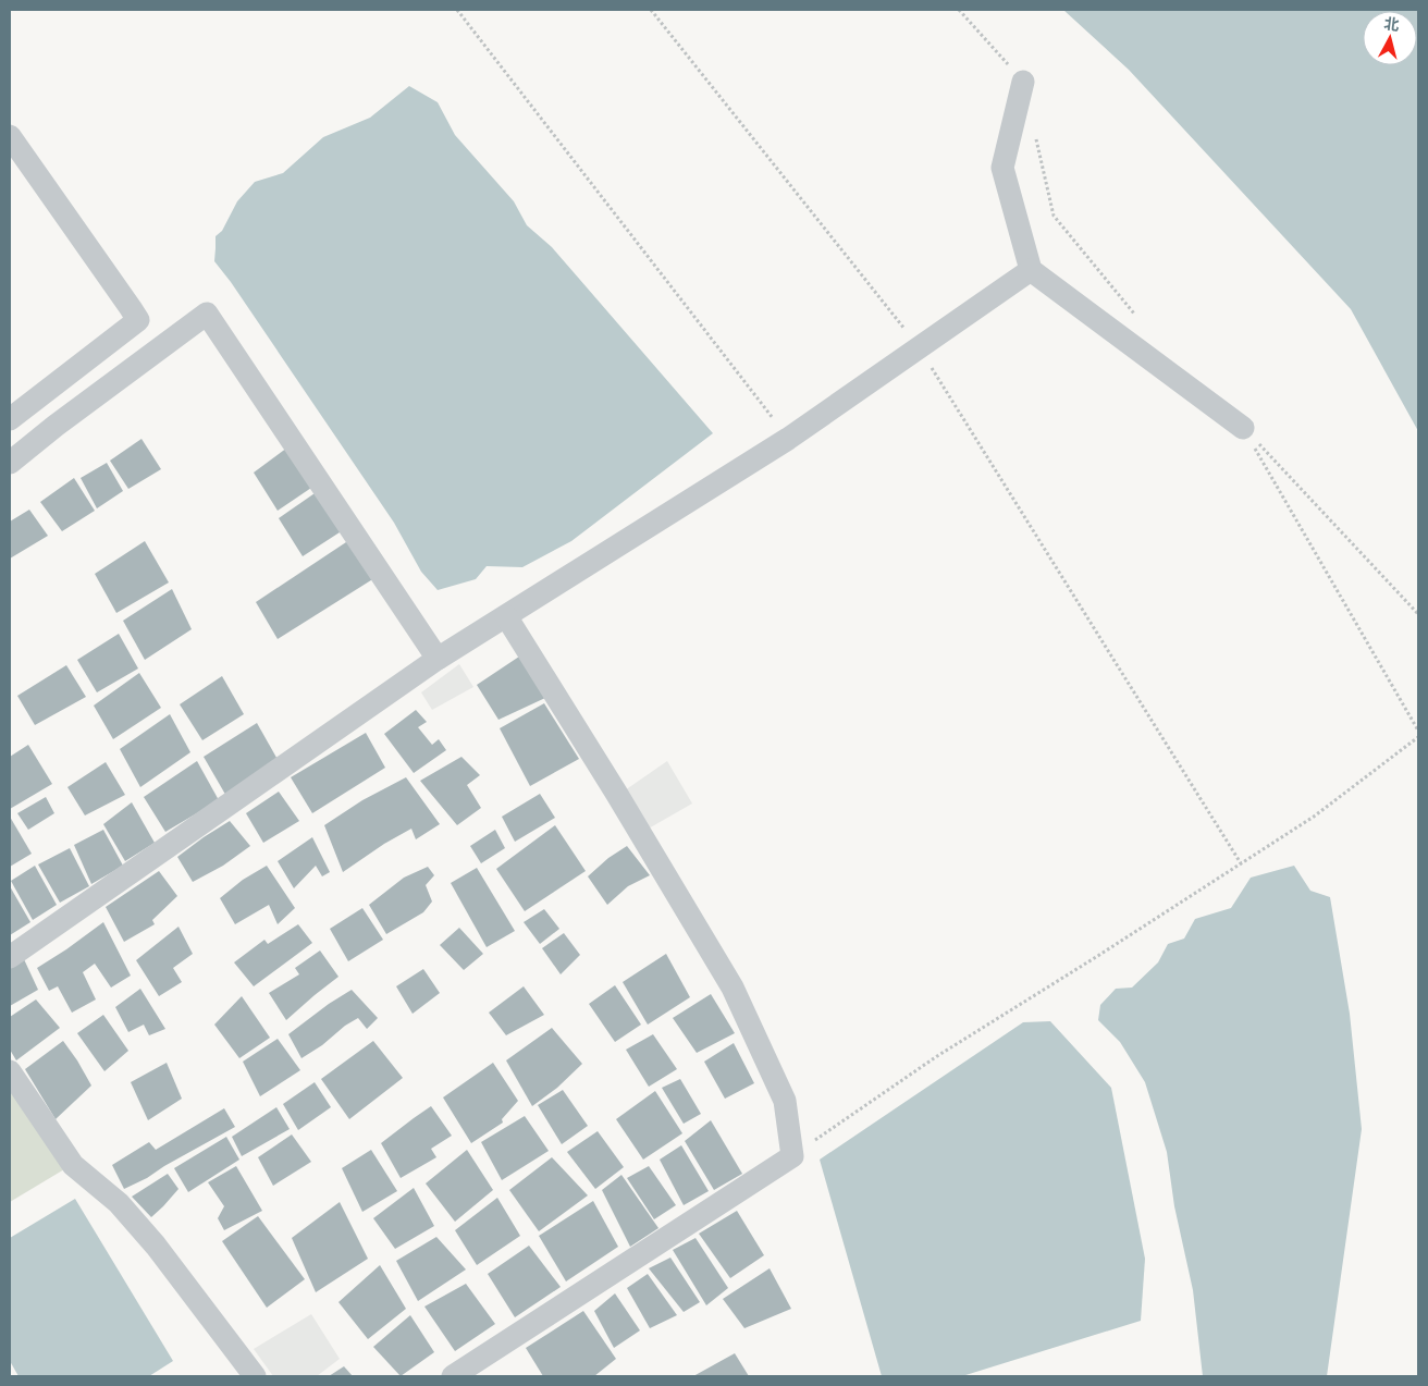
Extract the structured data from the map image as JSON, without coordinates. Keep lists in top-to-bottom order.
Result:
{
  "north": "top"
}
